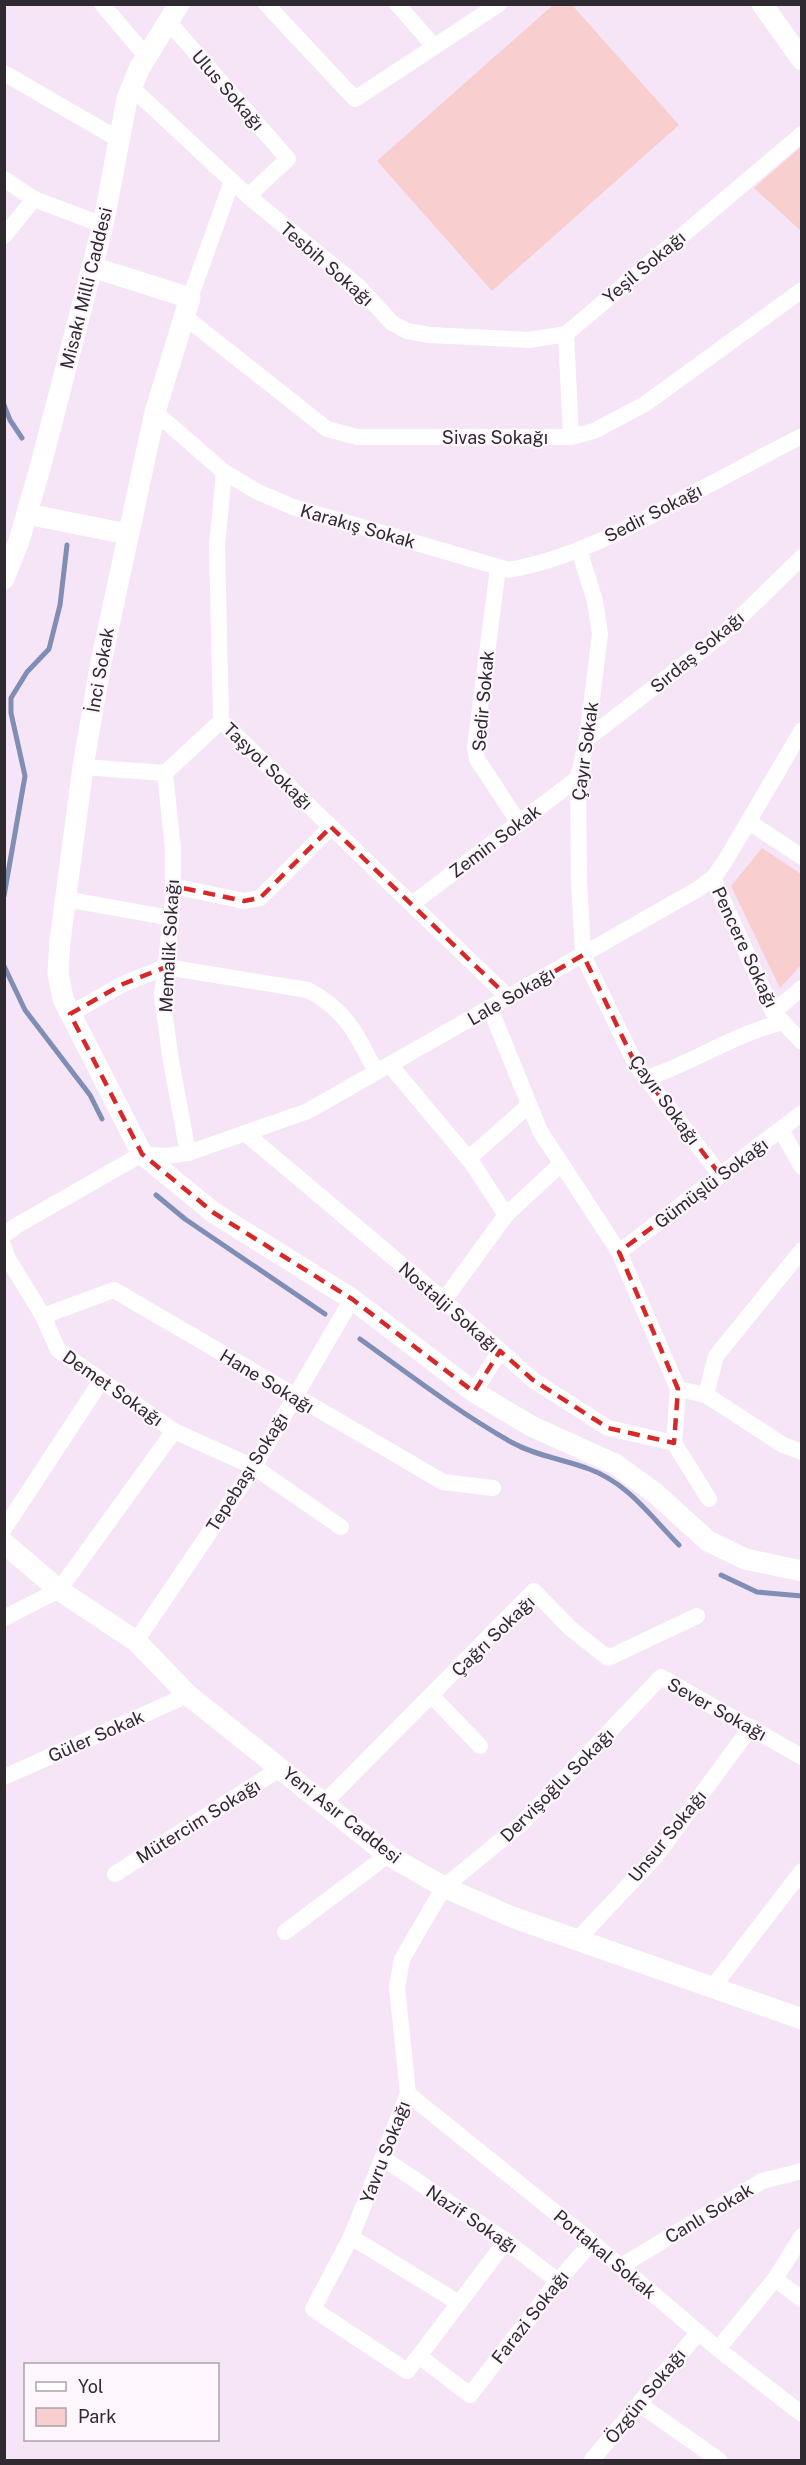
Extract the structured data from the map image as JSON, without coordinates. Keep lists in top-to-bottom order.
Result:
{
  "streets": {
    "street": [
      "Ulus Sokağı",
      "Tesbih Sokağı",
      "Yeşil Sokağı",
      "Misakı Milli Caddesi",
      "Sivas Sokağı",
      "Sedir Sokağı",
      "Karakış Sokak",
      "Sırdaş Sokağı",
      "İnci Sokak",
      "Sedir Sokak",
      "Çayır Sokak",
      "Taşyol Sokağı",
      "Zemin Sokak",
      "Memalik Sokağı",
      "Pencere Sokağı",
      "Lale Sokağı",
      "Çayır Sokağı",
      "Gümüşlü Sokağı",
      "Nostalji Sokağı",
      "Hane Sokağı",
      "Demet Sokağı",
      "Tepebaşı Sokağı",
      "Çağrı Sokağı",
      "Sever Sokağı",
      "Güler Sokak",
      "Dervişoğlu Sokağı",
      "Yeni Asır Caddesi",
      "Mütercim Sokağı",
      "Unsur Sokağı",
      "Yavru Sokağı",
      "Canlı Sokak",
      "Nazif Sokağı",
      "Portakal Sokak",
      "Farazi Sokağı",
      "Özgün Sokağı"
    ]
  },
  "crossings": [
    ["Ulus Sokağı", "Tesbih Sokağı"],
    ["Ulus Sokağı", "Misakı Milli Caddesi"],
    ["Tesbih Sokağı", "Yeşil Sokağı"],
    ["Tesbih Sokağı", "Misakı Milli Caddesi"],
    ["Tesbih Sokağı", "İnci Sokak"],
    ["Misakı Milli Caddesi", "Sivas Sokağı"],
    ["Sivas Sokağı", "İnci Sokak"],
    ["Sedir Sokağı", "Karakış Sokak"],
    ["Sedir Sokağı", "Sedir Sokak"],
    ["Sedir Sokağı", "Çayır Sokak"],
    ["Karakış Sokak", "Sedir Sokak"],
    ["Karakış Sokak", "Taşyol Sokağı"],
    ["Sırdaş Sokağı", "Çayır Sokak"],
    ["İnci Sokak", "Lale Sokağı"],
    ["Sedir Sokak", "Zemin Sokak"],
    ["Çayır Sokak", "Zemin Sokak"],
    ["Çayır Sokak", "Lale Sokağı"],
    ["Çayır Sokak", "Çayır Sokağı"],
    ["Taşyol Sokağı", "Zemin Sokak"],
    ["Taşyol Sokağı", "Lale Sokağı"],
    ["Memalik Sokağı", "Lale Sokağı"],
    ["Pencere Sokağı", "Lale Sokağı"],
    ["Lale Sokağı", "Çayır Sokağı"],
    ["Lale Sokağı", "Nostalji Sokağı"],
    ["Çayır Sokağı", "Gümüşlü Sokağı"],
    ["Hane Sokağı", "Demet Sokağı"],
    ["Hane Sokağı", "Tepebaşı Sokağı"],
    ["Demet Sokağı", "Tepebaşı Sokağı"],
    ["Demet Sokağı", "Yeni Asır Caddesi"],
    ["Tepebaşı Sokağı", "Yeni Asır Caddesi"],
    ["Çağrı Sokağı", "Yeni Asır Caddesi"],
    ["Sever Sokağı", "Dervişoğlu Sokağı"],
    ["Sever Sokağı", "Unsur Sokağı"],
    ["Güler Sokak", "Yeni Asır Caddesi"],
    ["Dervişoğlu Sokağı", "Yeni Asır Caddesi"],
    ["Dervişoğlu Sokağı", "Yavru Sokağı"],
    ["Yeni Asır Caddesi", "Mütercim Sokağı"],
    ["Yeni Asır Caddesi", "Unsur Sokağı"],
    ["Yeni Asır Caddesi", "Yavru Sokağı"],
    ["Yavru Sokağı", "Nazif Sokağı"],
    ["Yavru Sokağı", "Portakal Sokak"],
    ["Yavru Sokağı", "Farazi Sokağı"],
    ["Canlı Sokak", "Portakal Sokak"],
    ["Nazif Sokağı", "Farazi Sokağı"],
    ["Portakal Sokak", "Farazi Sokağı"],
    ["Portakal Sokak", "Özgün Sokağı"]
  ],
  "legend": ["Yol", "Park"]
}
